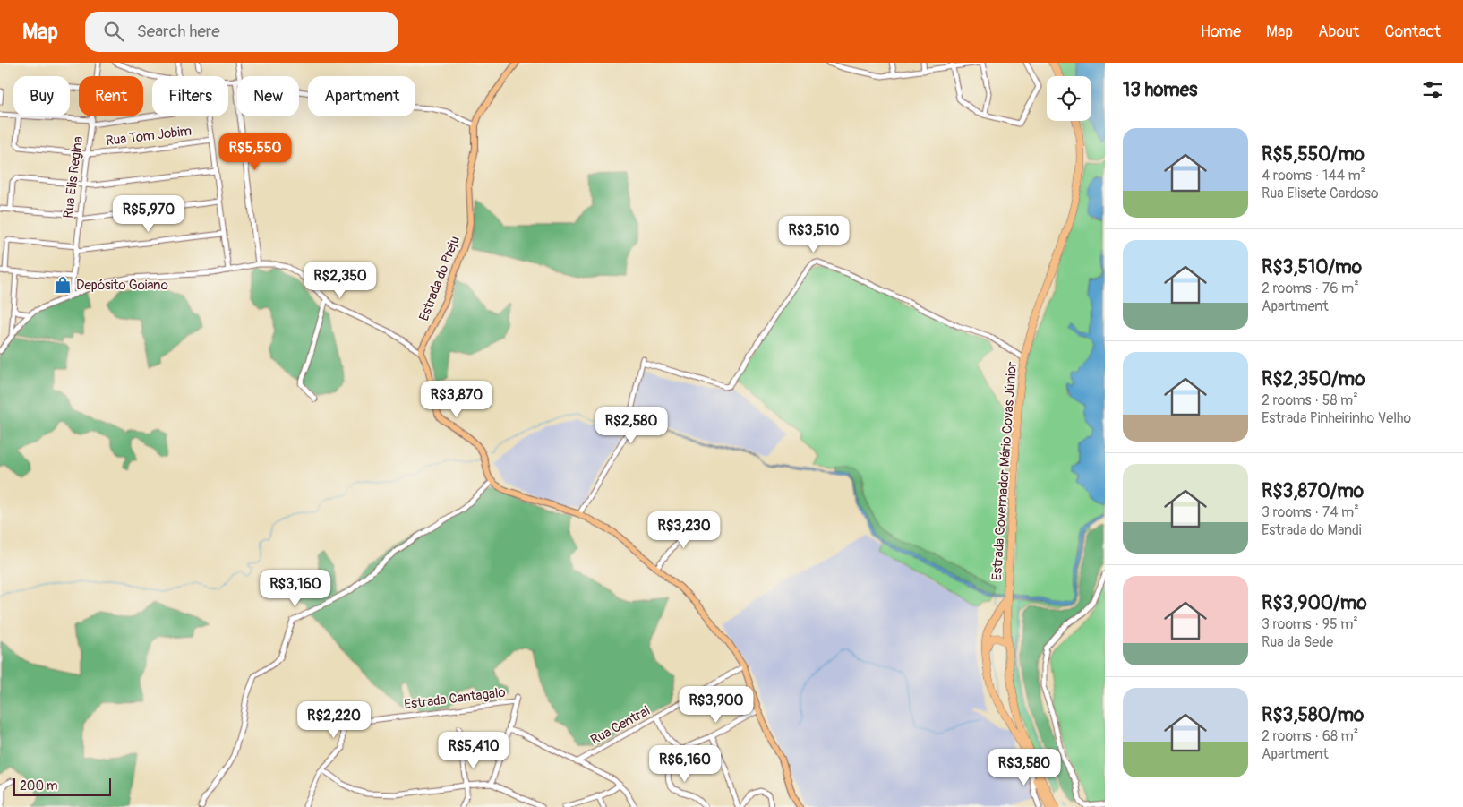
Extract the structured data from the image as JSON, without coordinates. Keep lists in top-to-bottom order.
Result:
{
  "streets": {
    "highway": ["Estrada Governador Mário Covas Júnior"],
    "main road": ["Estrada do Preju"],
    "street": [
      "Rua Tom Jobim",
      "Rua Elis Regina",
      "Estrada Cantagalo",
      "Rua Central"
    ]
  },
  "crossings": [
    ["Rua Tom Jobim", "Rua Elis Regina"]
  ],
  "places": {
    "shop": ["Depósito Goiano"]
  },
  "scale_bar": "200 m",
  "page": {
    "header": "Map",
    "search": "Search here",
    "nav": [
      "Home",
      "Map",
      "About",
      "Contact"
    ],
    "heading": "13 homes",
    "chip": [
      "Buy",
      "Rent",
      "Filters",
      "New",
      "Apartment"
    ],
    "list": [
      {
        "name": "R$5,550/mo",
        "note": "4 rooms · 144 m² · Rua Elisete Cardoso"
      },
      {
        "name": "R$3,510/mo",
        "note": "2 rooms · 76 m² · Apartment"
      },
      {
        "name": "R$2,350/mo",
        "note": "2 rooms · 58 m² · Estrada Pinheirinho Velho"
      },
      {
        "name": "R$3,870/mo",
        "note": "3 rooms · 74 m² · Estrada do Mandi"
      },
      {
        "name": "R$3,900/mo",
        "note": "3 rooms · 95 m² · Rua da Sede"
      },
      {
        "name": "R$3,580/mo",
        "note": "2 rooms · 68 m² · Apartment"
      }
    ],
    "price": [
      "R$5,550",
      "R$5,970",
      "R$3,510",
      "R$2,350",
      "R$3,870",
      "R$2,580",
      "R$3,230",
      "R$3,160",
      "R$3,900",
      "R$2,220",
      "R$5,410",
      "R$6,160",
      "R$3,580"
    ],
    "scale": "200 m"
  }
}
